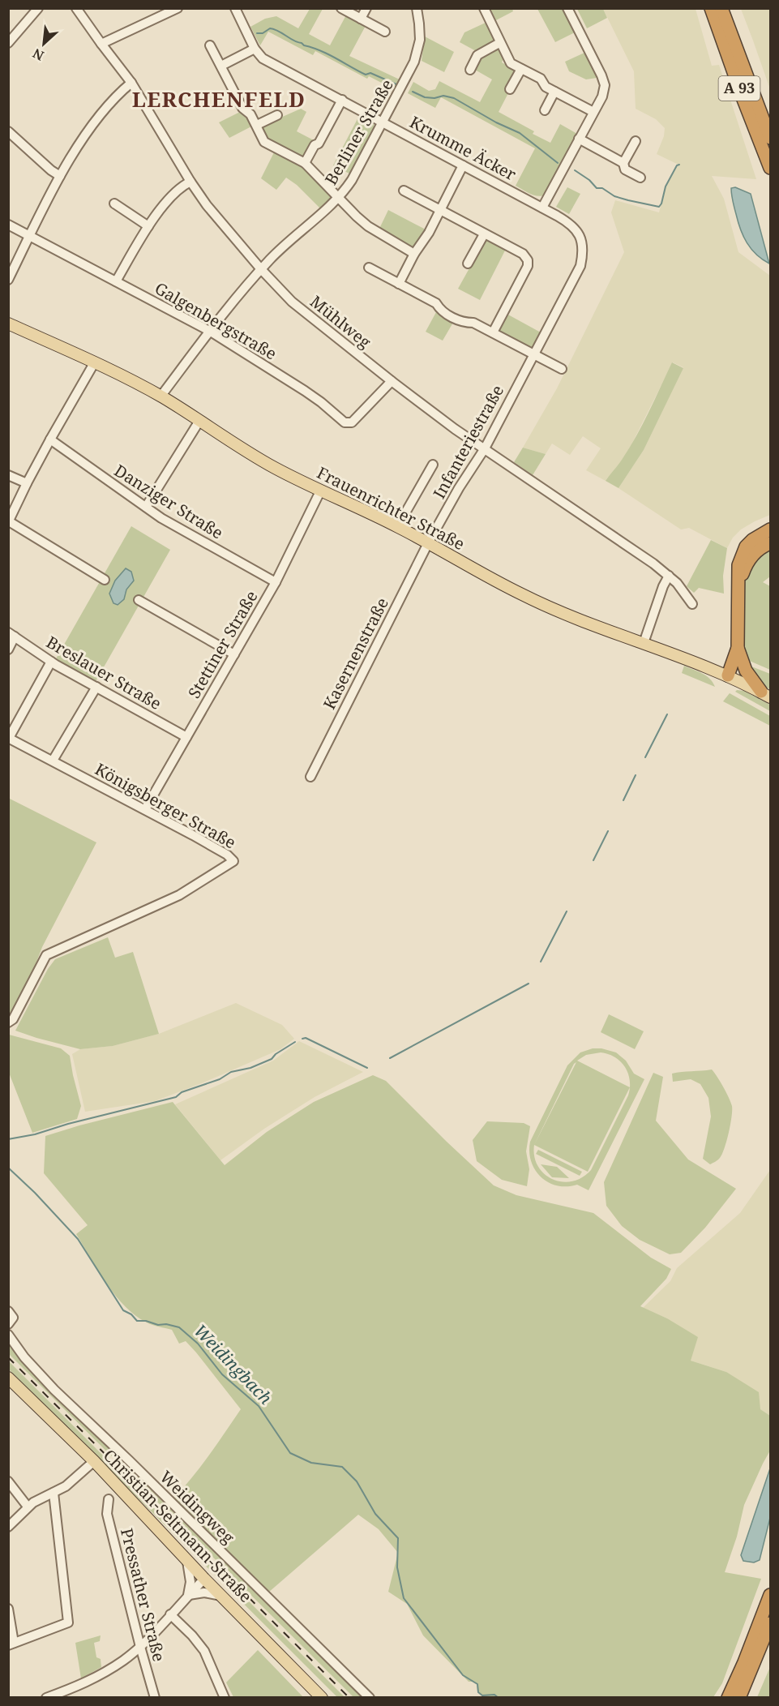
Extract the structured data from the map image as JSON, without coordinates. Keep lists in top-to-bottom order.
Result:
{
  "streets": {
    "highway": ["A 93"],
    "main road": ["Frauenrichter Straße", "Christian-Seltmann-Straße"],
    "street": [
      "Berliner Straße",
      "Krumme Äcker",
      "Galgenbergstraße",
      "Mühlweg",
      "Infanteriestraße",
      "Danziger Straße",
      "Stettiner Straße",
      "Kasernenstraße",
      "Breslauer Straße",
      "Königsberger Straße",
      "Weidingweg",
      "Pressather Straße"
    ]
  },
  "crossings": [
    ["Berliner Straße", "Krumme Äcker"],
    ["Berliner Straße", "Galgenbergstraße"],
    ["Berliner Straße", "Mühlweg"],
    ["Berliner Straße", "Frauenrichter Straße"],
    ["Krumme Äcker", "Infanteriestraße"],
    ["Galgenbergstraße", "Mühlweg"],
    ["Mühlweg", "Infanteriestraße"],
    ["Infanteriestraße", "Frauenrichter Straße"],
    ["Infanteriestraße", "Kasernenstraße"],
    ["Danziger Straße", "Stettiner Straße"],
    ["Frauenrichter Straße", "Stettiner Straße"],
    ["Frauenrichter Straße", "Kasernenstraße"],
    ["Stettiner Straße", "Breslauer Straße"],
    ["Stettiner Straße", "Königsberger Straße"]
  ],
  "districts": ["LERCHENFELD"],
  "water": ["Weidingbach"],
  "north": "bottom left"
}
